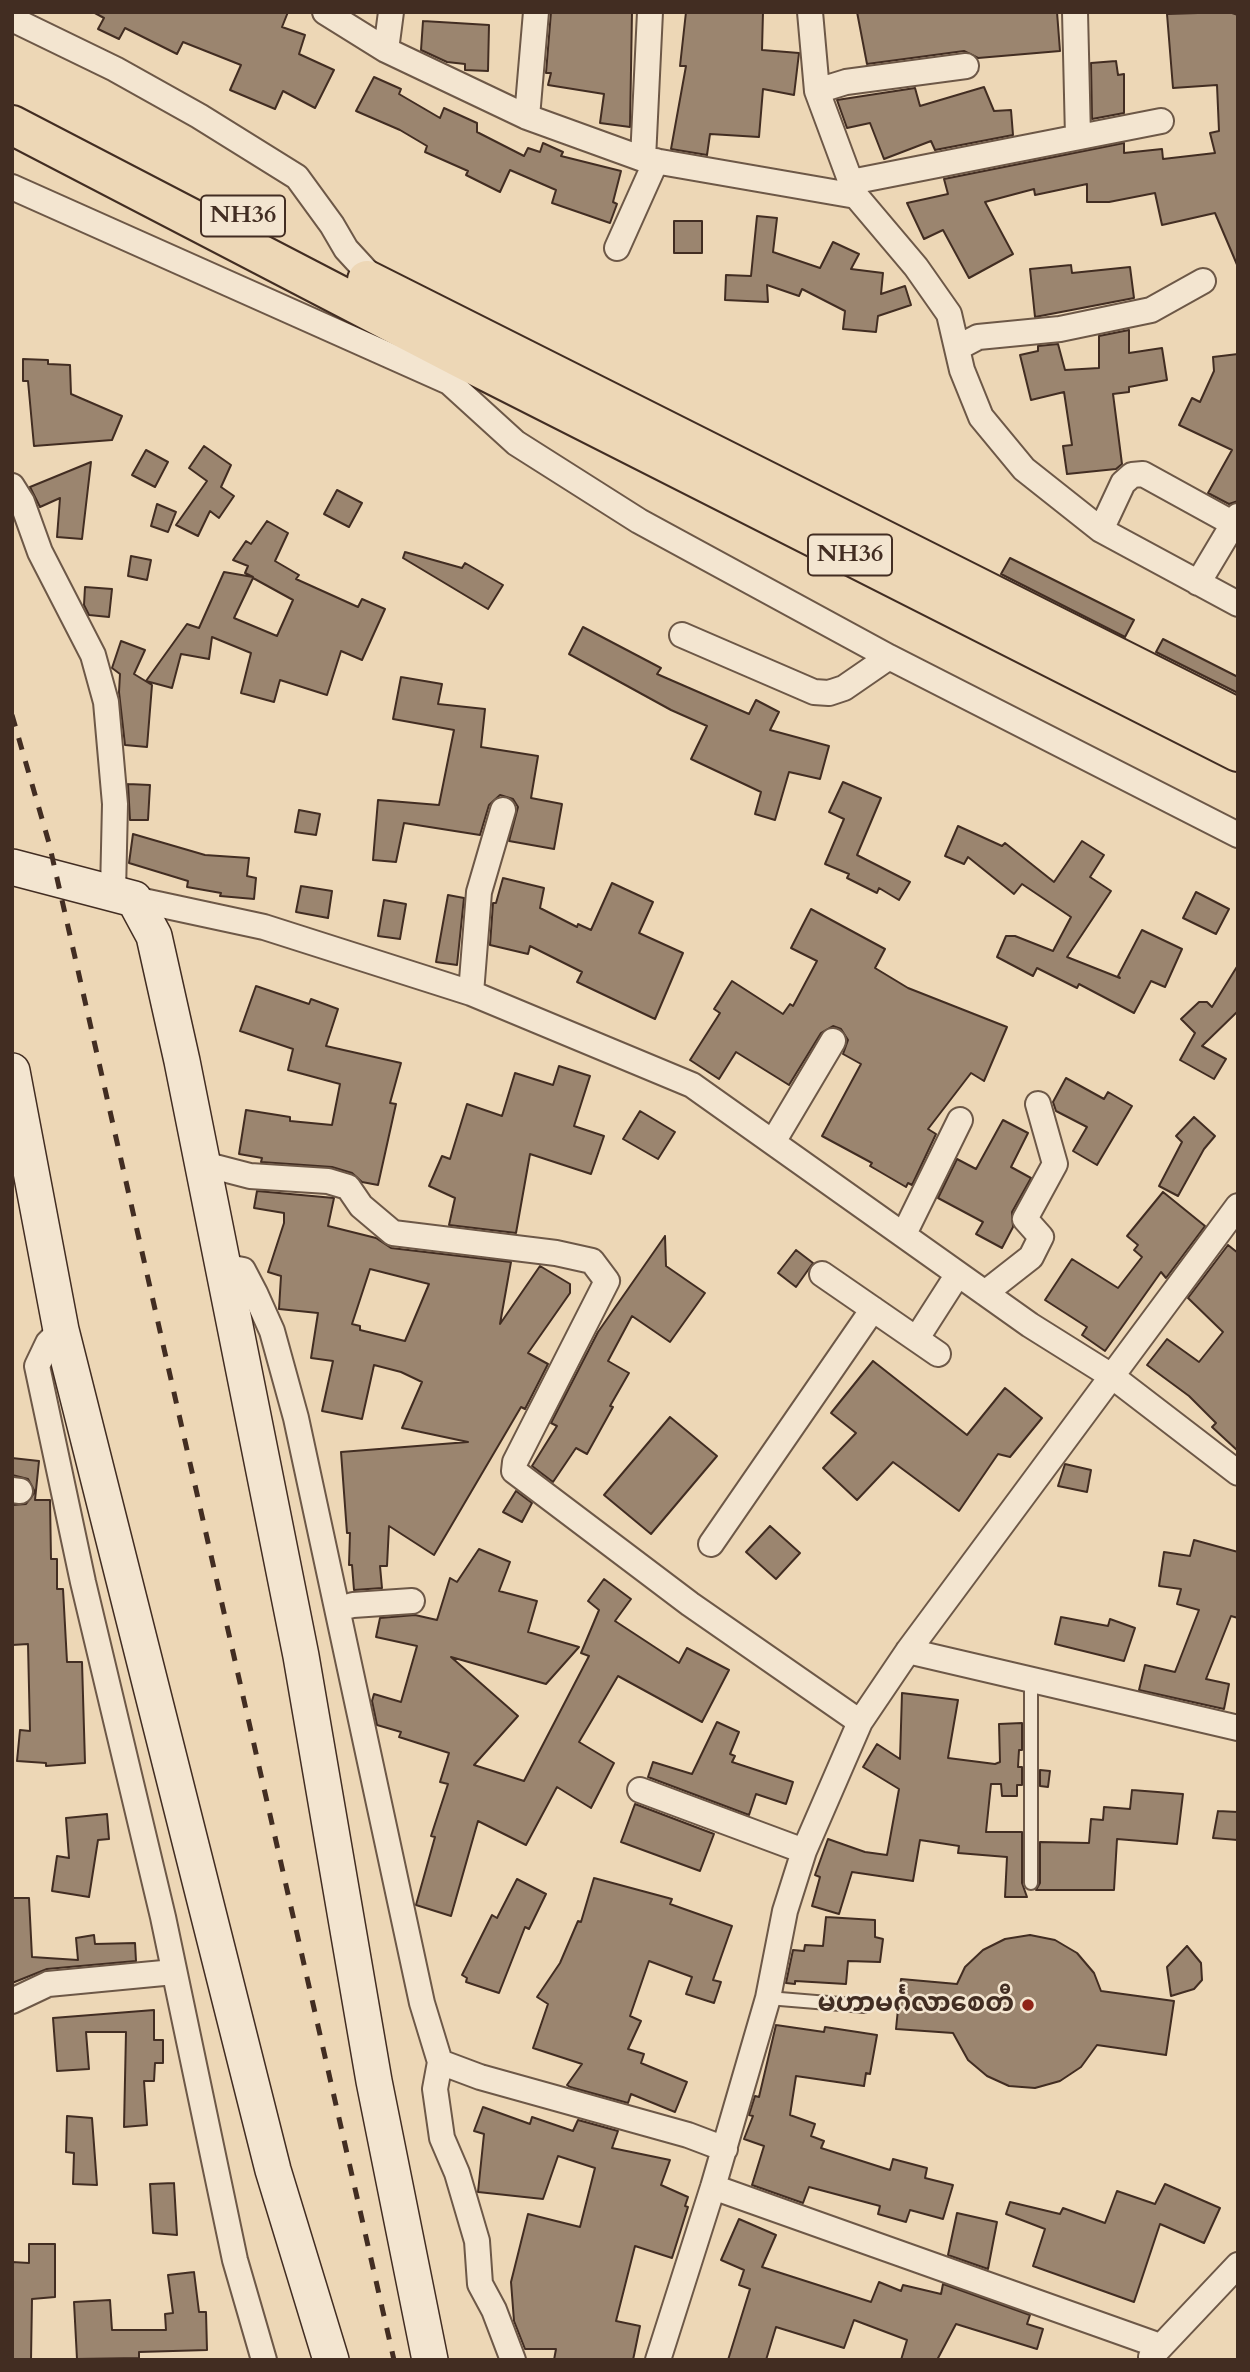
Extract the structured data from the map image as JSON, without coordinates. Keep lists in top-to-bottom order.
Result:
{
  "streets": {
    "highway": ["NH36"]
  },
  "places": ["မဟာမင်္ဂလာစေတီ"]
}
